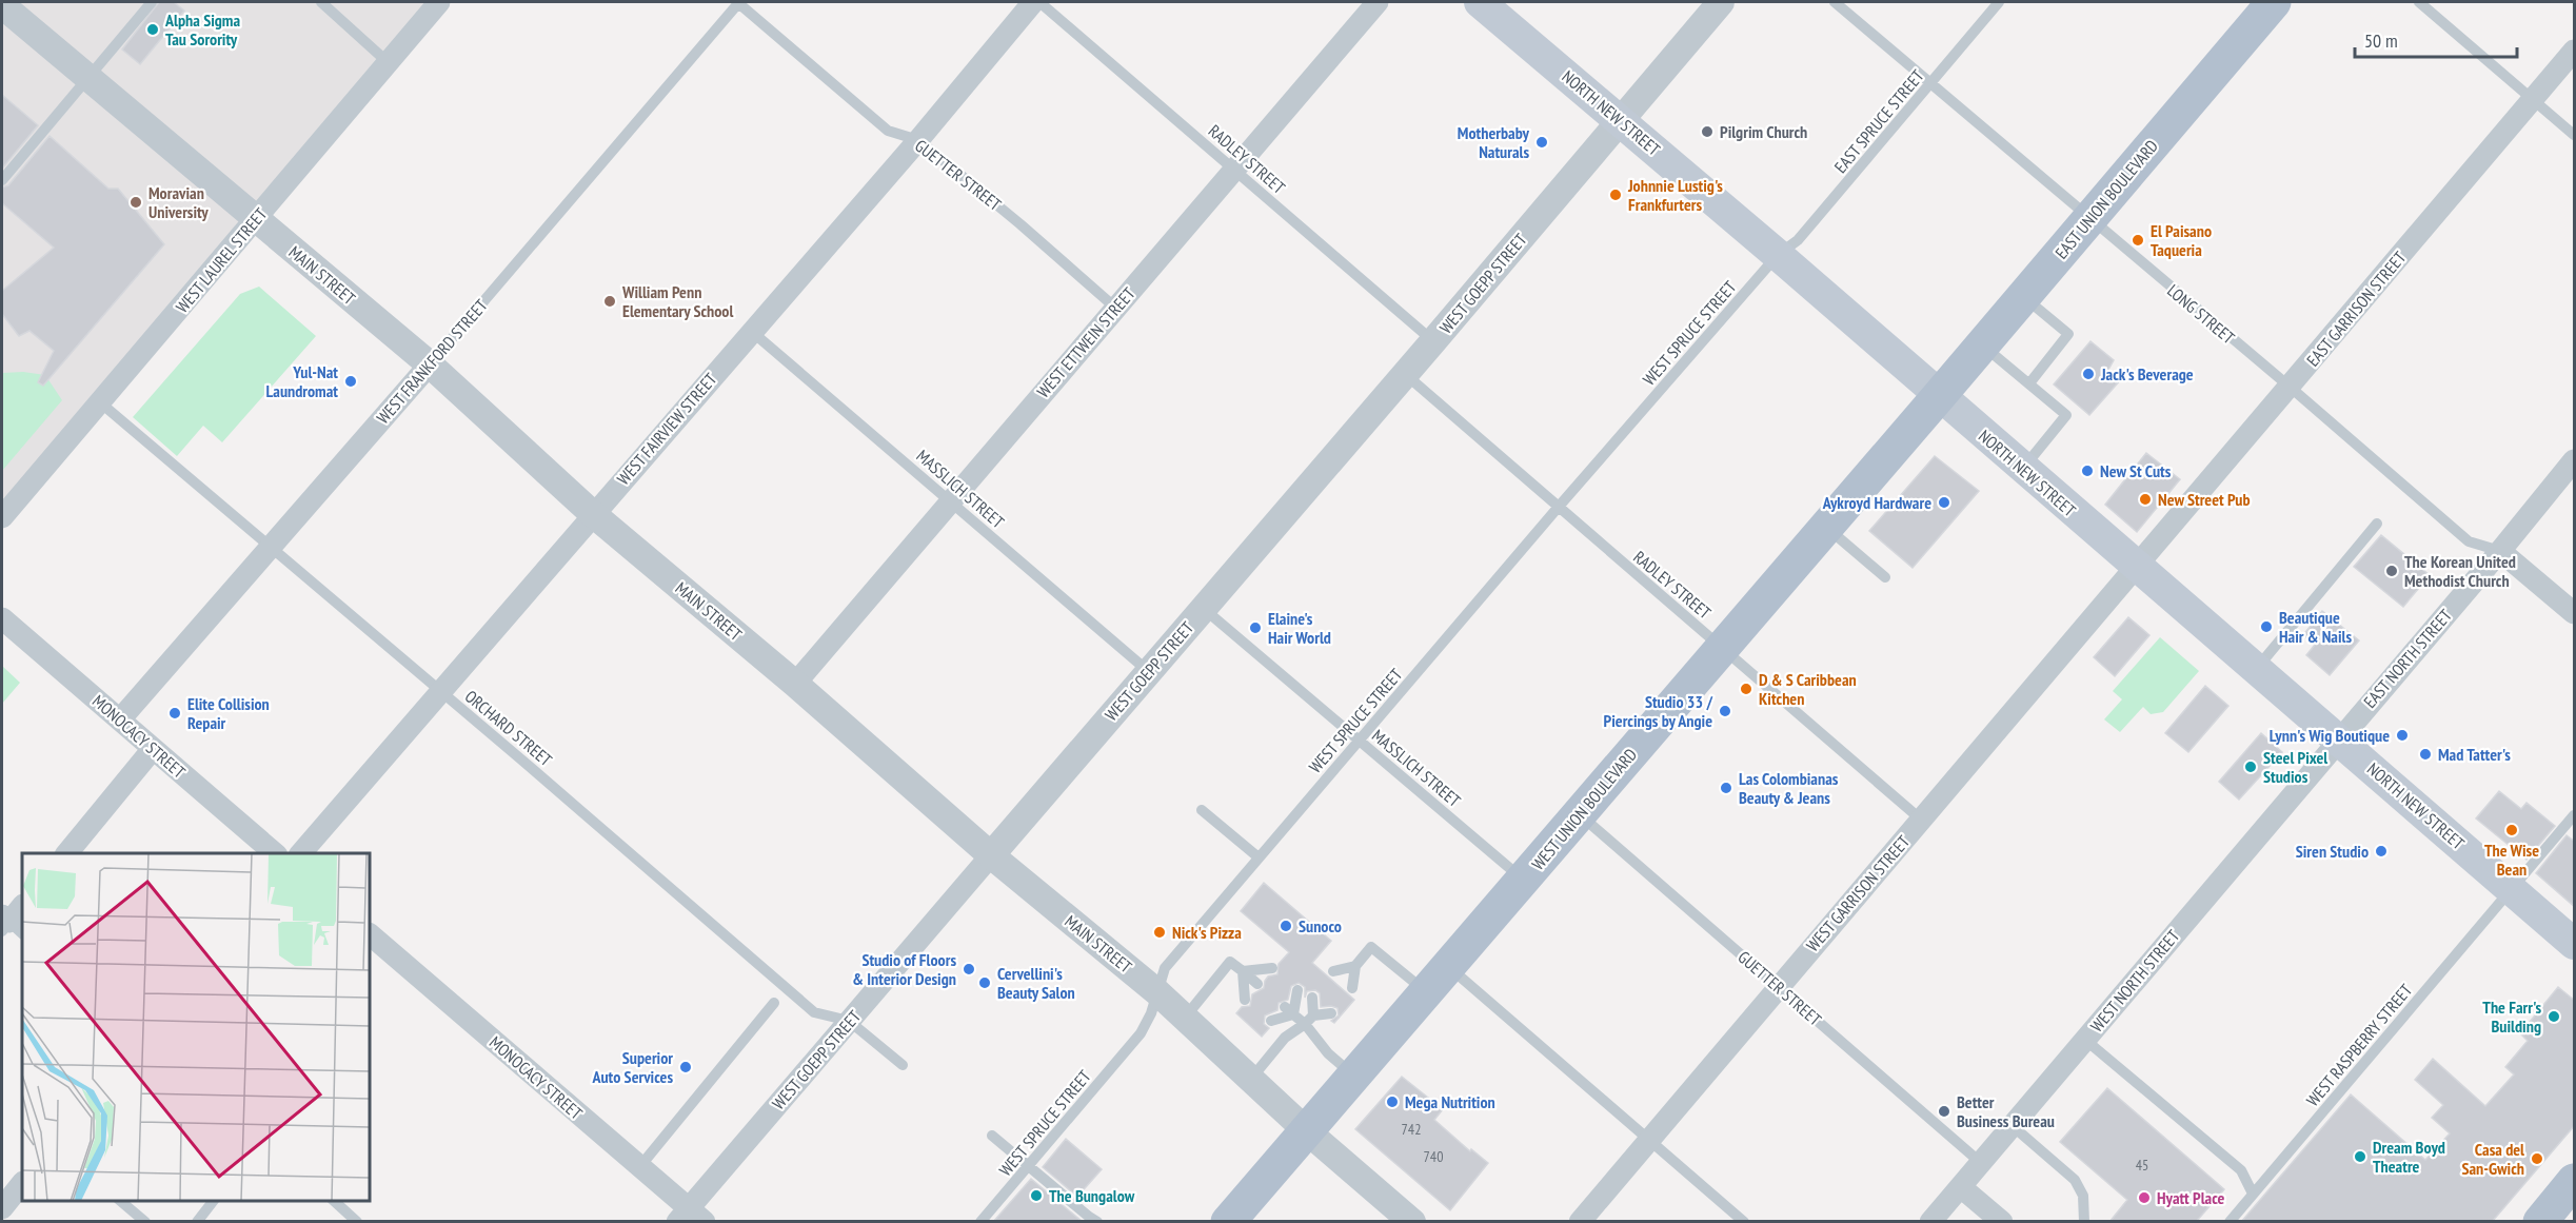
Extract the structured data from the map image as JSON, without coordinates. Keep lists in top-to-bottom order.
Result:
{
  "streets": {
    "main road": ["NORTH NEW STREET", "EAST UNION BOULEVARD", "WEST UNION BOULEVARD"],
    "street": [
      "WEST LAUREL STREET",
      "MAIN STREET",
      "WEST GOEPP STREET",
      "EAST GARRISON STREET",
      "LONG STREET",
      "WEST ETTWEIN STREET",
      "WEST FRANKFORD STREET",
      "WEST FAIRVIEW STREET",
      "EAST NORTH STREET",
      "MONOCACY STREET",
      "WEST GARRISON STREET",
      "WEST NORTH STREET"
    ],
    "lane": [
      "EAST SPRUCE STREET",
      "RADLEY STREET",
      "GUETTER STREET",
      "WEST SPRUCE STREET",
      "MASSLICH STREET",
      "ORCHARD STREET",
      "WEST RASPBERRY STREET"
    ]
  },
  "crossings": [
    ["NORTH NEW STREET", "EAST SPRUCE STREET"],
    ["NORTH NEW STREET", "EAST UNION BOULEVARD"],
    ["NORTH NEW STREET", "WEST GOEPP STREET"],
    ["NORTH NEW STREET", "EAST GARRISON STREET"],
    ["NORTH NEW STREET", "WEST SPRUCE STREET"],
    ["NORTH NEW STREET", "EAST NORTH STREET"],
    ["NORTH NEW STREET", "WEST UNION BOULEVARD"],
    ["NORTH NEW STREET", "WEST GARRISON STREET"],
    ["NORTH NEW STREET", "WEST NORTH STREET"],
    ["NORTH NEW STREET", "WEST RASPBERRY STREET"],
    ["EAST SPRUCE STREET", "LONG STREET"],
    ["EAST SPRUCE STREET", "WEST SPRUCE STREET"],
    ["RADLEY STREET", "WEST GOEPP STREET"],
    ["RADLEY STREET", "WEST SPRUCE STREET"],
    ["RADLEY STREET", "WEST ETTWEIN STREET"],
    ["RADLEY STREET", "WEST UNION BOULEVARD"],
    ["RADLEY STREET", "WEST GARRISON STREET"],
    ["GUETTER STREET", "WEST ETTWEIN STREET"],
    ["GUETTER STREET", "WEST FRANKFORD STREET"],
    ["GUETTER STREET", "WEST FAIRVIEW STREET"],
    ["GUETTER STREET", "WEST UNION BOULEVARD"],
    ["GUETTER STREET", "WEST GARRISON STREET"],
    ["GUETTER STREET", "WEST NORTH STREET"],
    ["EAST UNION BOULEVARD", "LONG STREET"],
    ["EAST UNION BOULEVARD", "WEST UNION BOULEVARD"],
    ["WEST LAUREL STREET", "MAIN STREET"],
    ["WEST LAUREL STREET", "ORCHARD STREET"],
    ["MAIN STREET", "WEST GOEPP STREET"],
    ["MAIN STREET", "WEST SPRUCE STREET"],
    ["MAIN STREET", "WEST ETTWEIN STREET"],
    ["MAIN STREET", "WEST FRANKFORD STREET"],
    ["MAIN STREET", "WEST FAIRVIEW STREET"],
    ["MAIN STREET", "WEST UNION BOULEVARD"],
    ["WEST GOEPP STREET", "MASSLICH STREET"],
    ["WEST GOEPP STREET", "ORCHARD STREET"],
    ["WEST GOEPP STREET", "MONOCACY STREET"],
    ["EAST GARRISON STREET", "LONG STREET"],
    ["EAST GARRISON STREET", "WEST GARRISON STREET"],
    ["LONG STREET", "EAST NORTH STREET"],
    ["WEST SPRUCE STREET", "MASSLICH STREET"],
    ["WEST ETTWEIN STREET", "MASSLICH STREET"],
    ["WEST FRANKFORD STREET", "ORCHARD STREET"],
    ["WEST FRANKFORD STREET", "MONOCACY STREET"],
    ["WEST FAIRVIEW STREET", "MASSLICH STREET"],
    ["WEST FAIRVIEW STREET", "ORCHARD STREET"],
    ["MASSLICH STREET", "WEST UNION BOULEVARD"],
    ["EAST NORTH STREET", "WEST NORTH STREET"]
  ],
  "places": [
    "Alpha Sigma Tau Sorority",
    "Pilgrim Church",
    "Motherbaby Naturals",
    "Johnnie Lustig's Frankfurters",
    "Moravian University",
    "El Paisano Taqueria",
    "William Penn Elementary School",
    "Jack's Beverage",
    "Yul-Nat Laundromat",
    "New St Cuts",
    "New Street Pub",
    "Aykroyd Hardware",
    "The Korean United Methodist Church",
    "Beautique Hair & Nails",
    "Elaine's Hair World",
    "D & S Caribbean Kitchen",
    "Studio 33 / Piercings by Angie",
    "Elite Collision Repair",
    "Lynn's Wig Boutique",
    "Mad Tatter's",
    "Steel Pixel Studios",
    "Las Colombianas Beauty & Jeans",
    "The Wise Bean",
    "Siren Studio",
    "Sunoco",
    "Nick's Pizza",
    "Studio of Floors & Interior Design",
    "Cervellini's Beauty Salon",
    "The Farr's Building",
    "Superior Auto Services",
    "Mega Nutrition",
    "Better Business Bureau",
    "Dream Boyd Theatre",
    "Casa del San-Gwich",
    "The Bungalow",
    "Hyatt Place"
  ],
  "house_numbers": ["742", "740", "45"],
  "scale_bar": "50 m"
}
